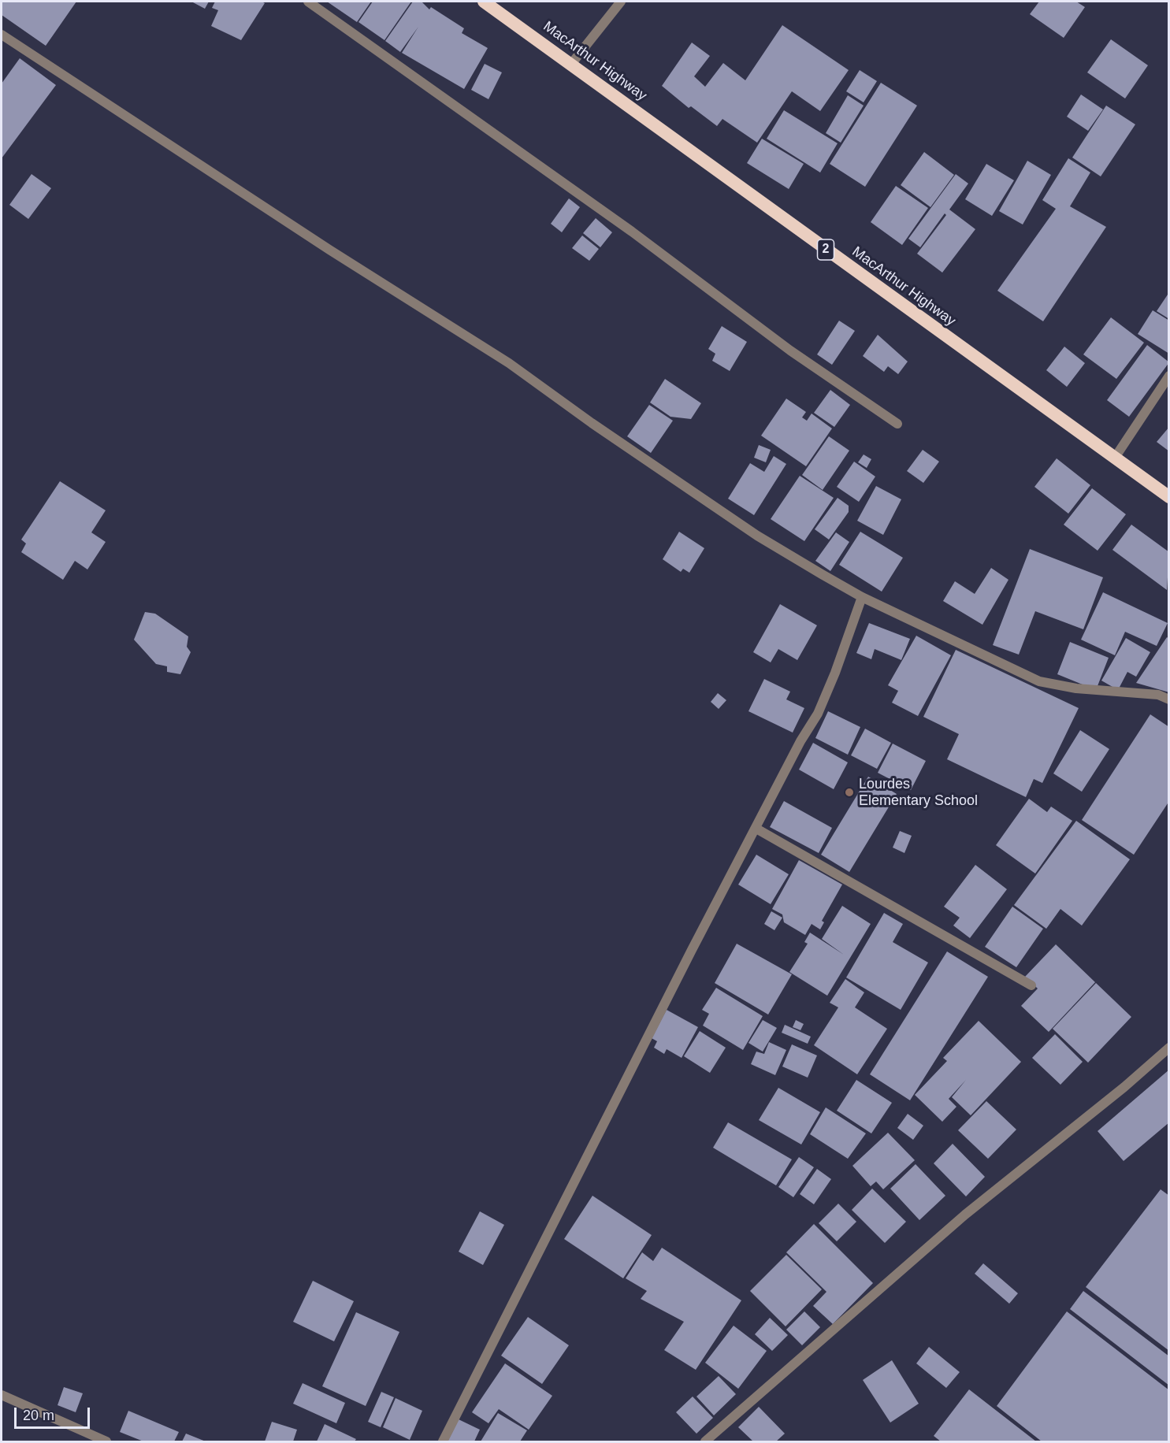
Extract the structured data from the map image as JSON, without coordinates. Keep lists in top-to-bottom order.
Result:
{
  "streets": {
    "highway": ["MacArthur Highway", "2"]
  },
  "places": ["Lourdes Elementary School"],
  "scale_bar": "20 m"
}
